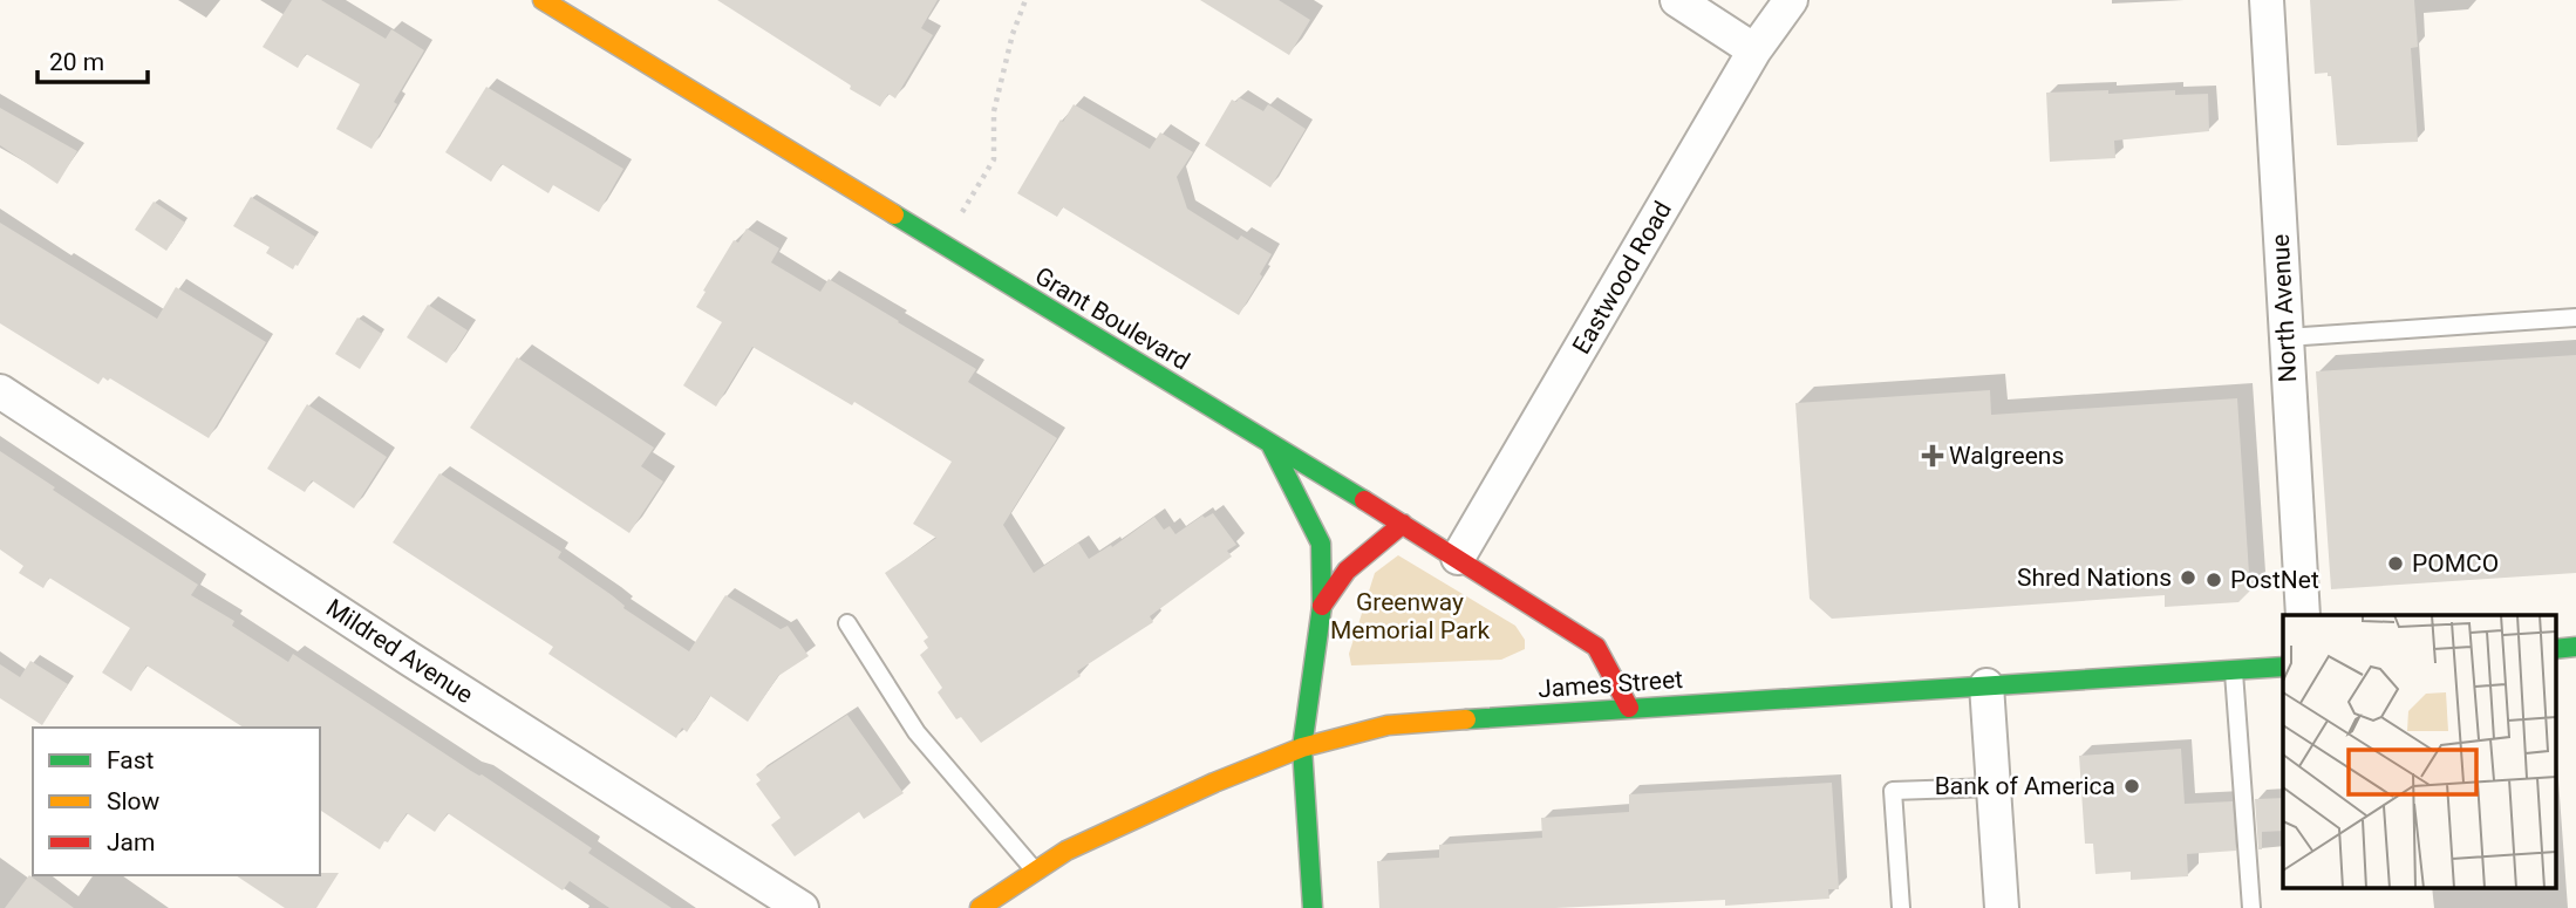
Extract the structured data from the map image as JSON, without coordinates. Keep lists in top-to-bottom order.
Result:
{
  "streets": {
    "street": [
      "Eastwood Road",
      "North Avenue",
      "Grant Boulevard",
      "Mildred Avenue",
      "James Street"
    ]
  },
  "crossings": [
    ["Eastwood Road", "Grant Boulevard"],
    ["Grant Boulevard", "James Street"]
  ],
  "parks": ["Greenway Memorial Park"],
  "places": {
    "health": ["Walgreens"],
    "other": [
      "POMCO",
      "Shred Nations",
      "PostNet",
      "Bank of America"
    ]
  },
  "legend": ["Fast", "Slow", "Jam"],
  "scale_bar": "20 m"
}
